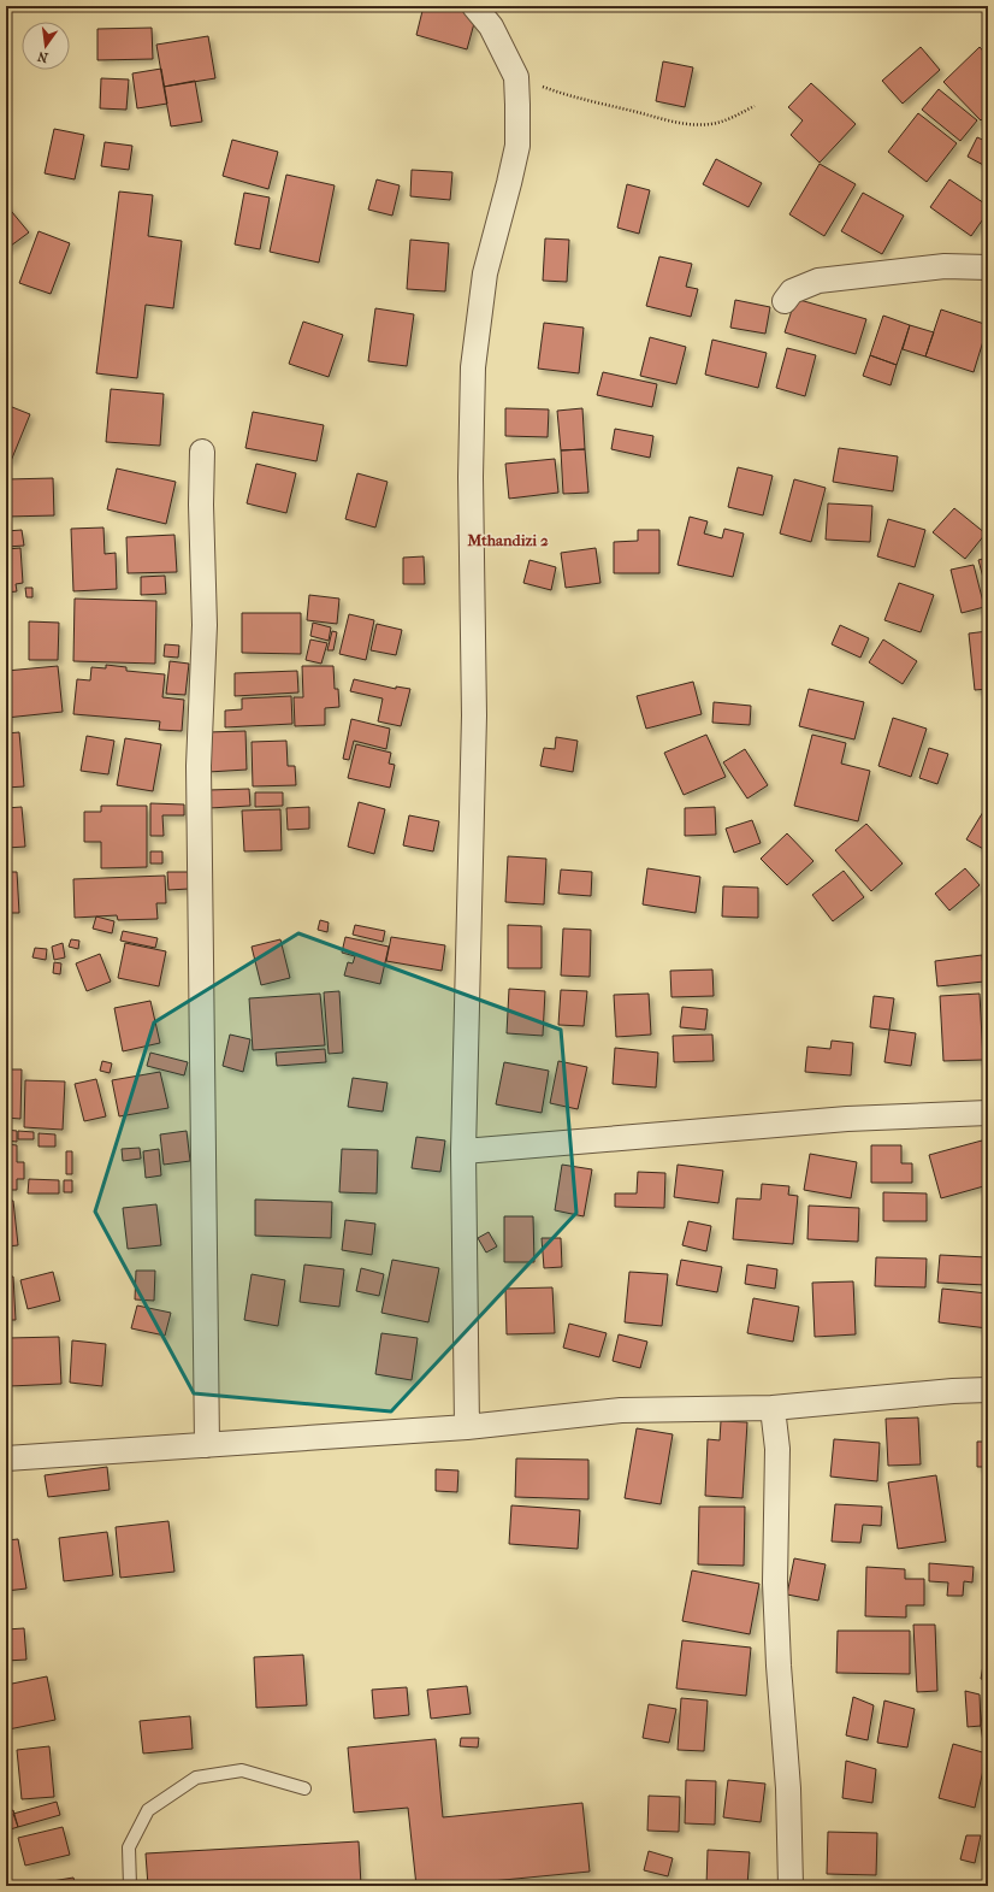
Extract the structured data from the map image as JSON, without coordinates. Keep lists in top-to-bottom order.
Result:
{
  "districts": ["Mthandizi 2"],
  "north": "bottom"
}
